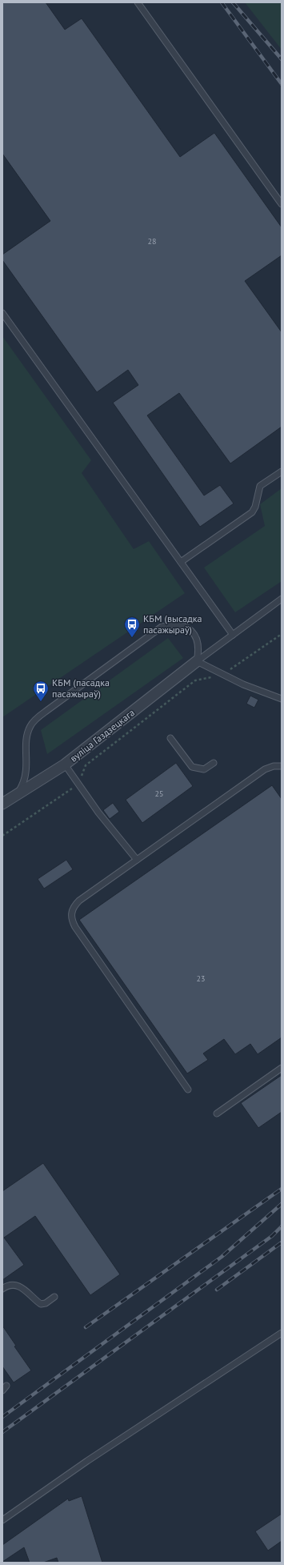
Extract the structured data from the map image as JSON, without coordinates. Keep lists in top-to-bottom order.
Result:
{
  "streets": {
    "street": ["вуліца Газдзецкага"]
  },
  "places": {
    "bus stop": ["КБМ (высадка пасажыраў)", "КБМ (пасадка пасажыраў)"]
  },
  "house_numbers": ["28", "25", "23"]
}
